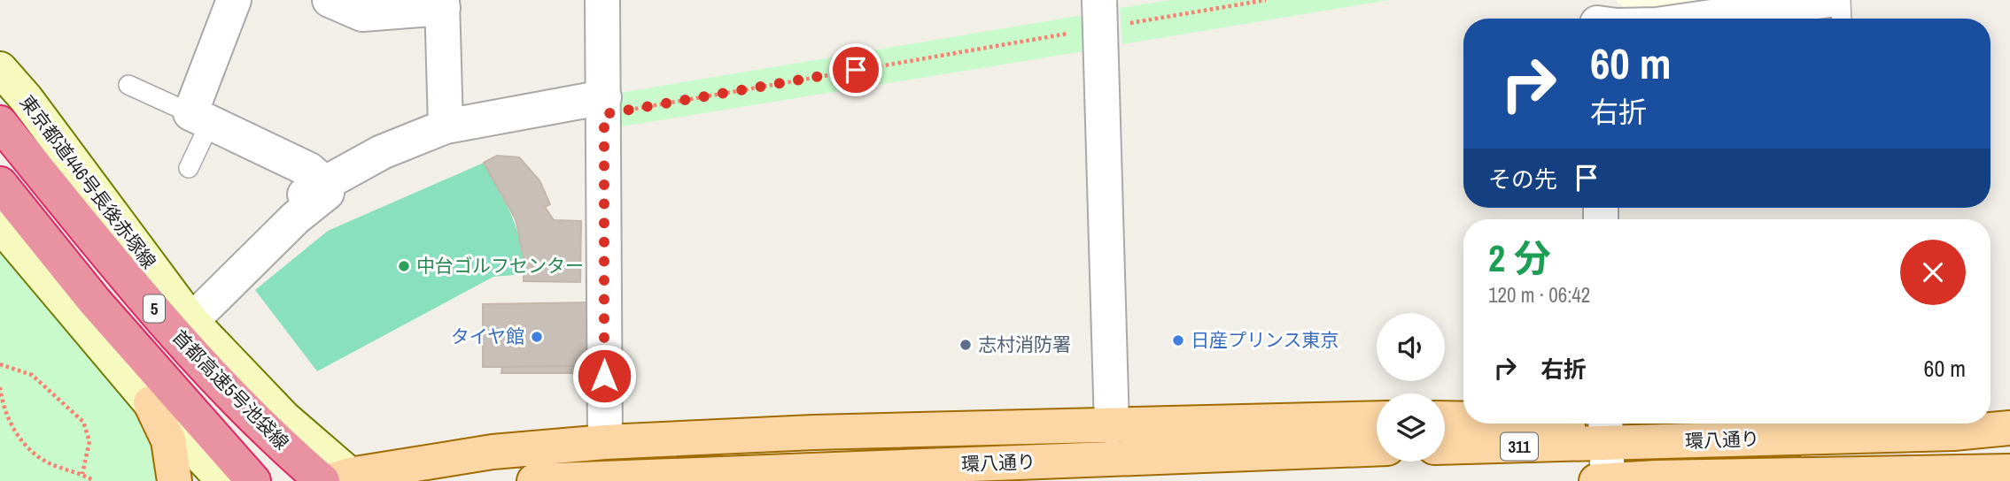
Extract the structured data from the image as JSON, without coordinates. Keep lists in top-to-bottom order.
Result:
{
  "streets": {
    "highway": ["5", "首都高速5号池袋線"],
    "main road": ["東京都道446号長後赤塚線", "環八通り", "311"]
  },
  "crossings": [
    ["東京都道446号長後赤塚線", "首都高速5号池袋線"]
  ],
  "places": [
    "中台ゴルフセンター",
    "タイヤ館",
    "日産プリンス東京",
    "志村消防署"
  ],
  "page": {
    "turn": ["60 m", "右折"],
    "then": "その先",
    "heading": ["2 分", "120 m · 06:42"],
    "list": [
      {
        "name": "右折",
        "value": "60 m"
      }
    ]
  }
}
